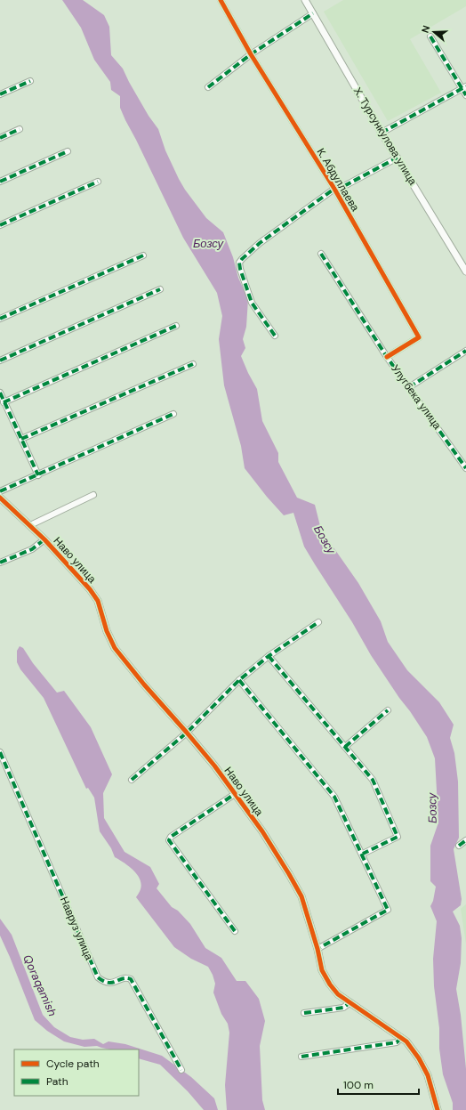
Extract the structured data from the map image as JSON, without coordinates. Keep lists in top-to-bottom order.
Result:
{
  "streets": {
    "street": [
      "Х. Турсункулова улица",
      "К. Абдуллаева",
      "Улугбека улица",
      "Наво улица",
      "Навруз улица"
    ]
  },
  "crossings": [
    ["К. Абдуллаева", "Улугбека улица"]
  ],
  "water": ["Бозсу", "Qoraqamish"],
  "legend": ["Cycle path", "Path"],
  "scale_bar": "100 m",
  "north": "left"
}
